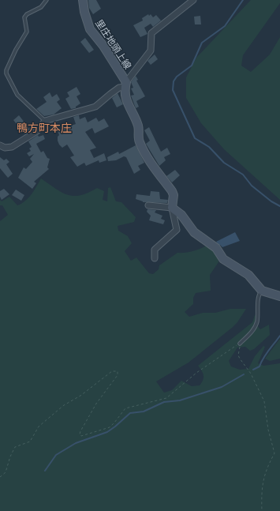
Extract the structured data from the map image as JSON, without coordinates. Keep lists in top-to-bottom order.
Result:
{
  "streets": {
    "main road": ["里庄地頭上線"]
  },
  "districts": ["鴨方町本庄"]
}
